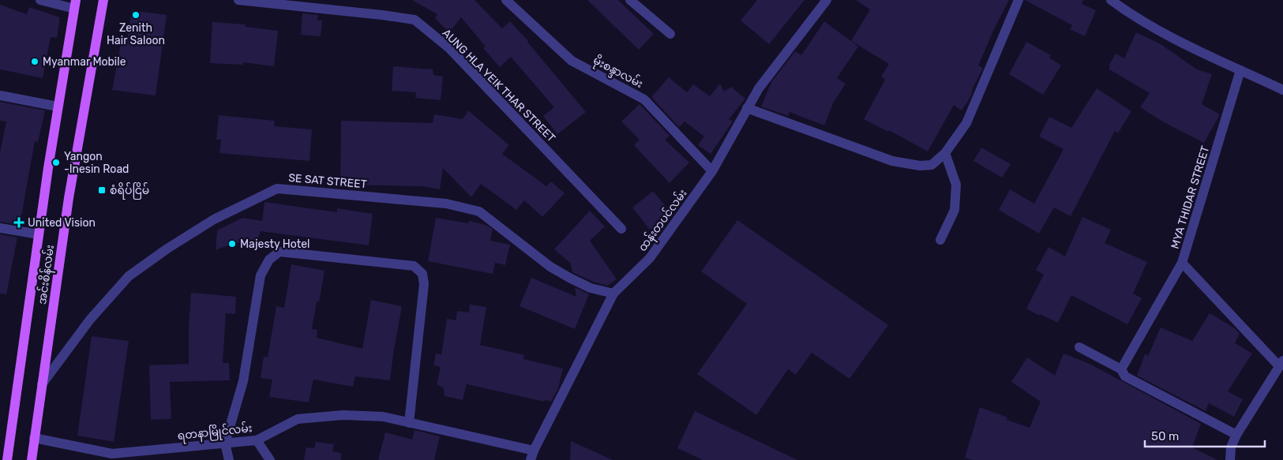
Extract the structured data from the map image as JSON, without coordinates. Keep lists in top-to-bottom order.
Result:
{
  "streets": {
    "main road": ["အင်းစိန်လမ်း"],
    "street": [
      "မိုးစန္ဒာလမ်း",
      "AUNG HLA YEIK THAR STREET",
      "SE SAT STREET",
      "MYA THIDAR STREET",
      "ထန်းတပင်လမ်း",
      "ရတနာမြိုင်လမ်း"
    ]
  },
  "crossings": [
    ["မိုးစန္ဒာလမ်း", "ထန်းတပင်လမ်း"],
    ["SE SAT STREET", "ထန်းတပင်လမ်း"],
    ["SE SAT STREET", "အင်းစိန်လမ်း"],
    ["ထန်းတပင်လမ်း", "ရတနာမြိုင်လမ်း"],
    ["အင်းစိန်လမ်း", "ရတနာမြိုင်လမ်း"]
  ],
  "places": {
    "other": [
      "Zenith Hair Saloon",
      "Myanmar Mobile",
      "Yangon -Inesin Road",
      "Majesty Hotel"
    ],
    "transit": ["စံရိပ်ငြိမ်"],
    "health": ["United Vision"]
  },
  "scale_bar": "50 m"
}
